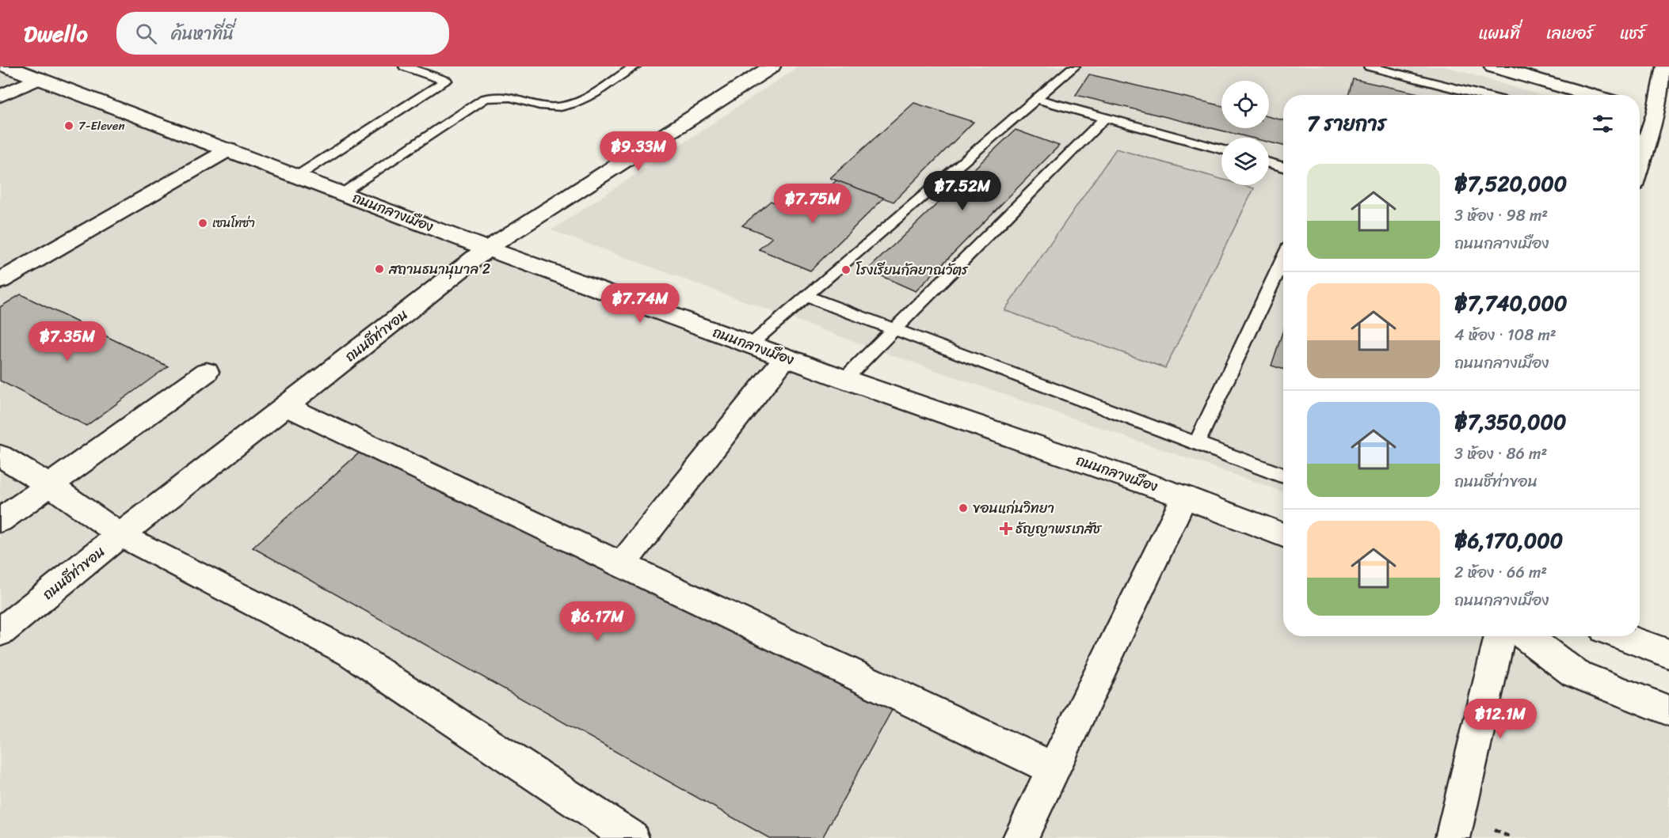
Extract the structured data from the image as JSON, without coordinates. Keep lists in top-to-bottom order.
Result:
{
  "streets": {
    "street": ["ถนนกลางเมือง", "ถนนชีท่าขอน"]
  },
  "crossings": [
    ["ถนนกลางเมือง", "ถนนชีท่าขอน"]
  ],
  "places": {
    "other": [
      "7-Eleven",
      "เซนโทซ่า",
      "สถานธนานุบาล 2",
      "โรงเรียนกัลยาณวัตร",
      "ขอนแก่นวิทยา"
    ],
    "health": ["ธัญญาพรเภสัช"]
  },
  "page": {
    "header": "Dwello",
    "search": "ค้นหาที่นี่",
    "nav": ["แผนที่", "เลเยอร์", "แชร์"],
    "heading": "7 รายการ",
    "price": [
      "฿9.33M",
      "฿7.52M",
      "฿7.75M",
      "฿7.74M",
      "฿7.35M",
      "฿6.17M",
      "฿12.1M"
    ],
    "list": [
      {
        "name": "฿7,520,000",
        "note": "3 ห้อง · 98 m² · ถนนกลางเมือง"
      },
      {
        "name": "฿7,740,000",
        "note": "4 ห้อง · 108 m² · ถนนกลางเมือง"
      },
      {
        "name": "฿7,350,000",
        "note": "3 ห้อง · 86 m² · ถนนชีท่าขอน"
      },
      {
        "name": "฿6,170,000",
        "note": "2 ห้อง · 66 m² · ถนนกลางเมือง"
      }
    ]
  }
}
